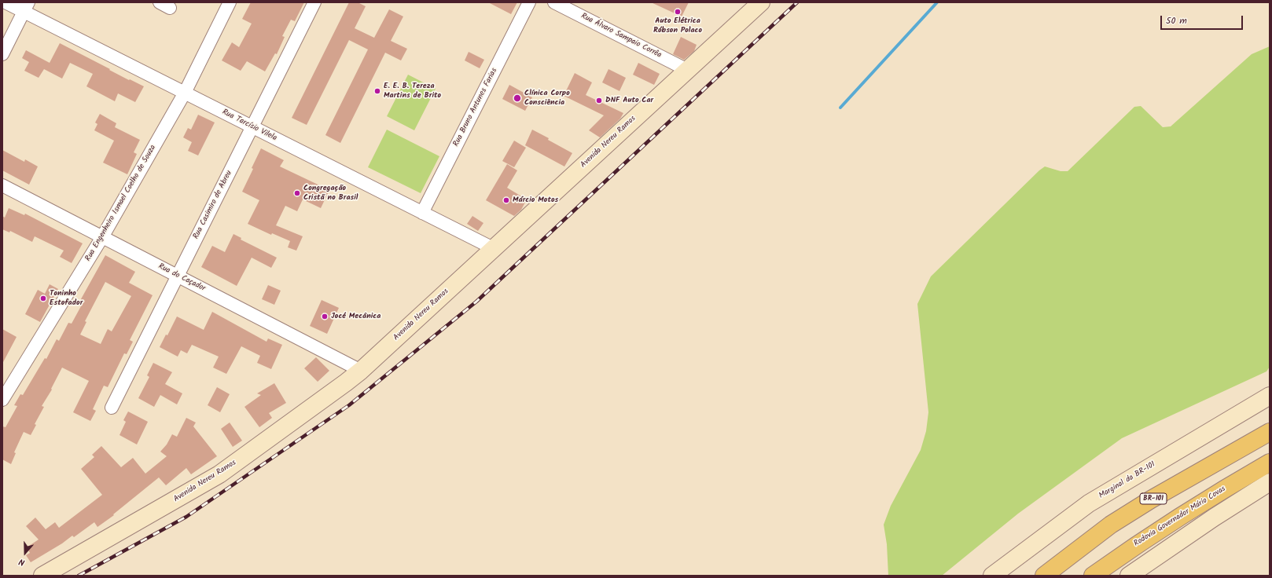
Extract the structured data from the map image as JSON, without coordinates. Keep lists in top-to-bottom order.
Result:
{
  "streets": {
    "highway": ["BR-101", "Rodovia Governador Mário Covas"],
    "main road": ["Avenida Nereu Ramos", "Marginal da BR-101"],
    "street": [
      "Rua Álvaro Sampaio Corrêa",
      "Rua Bruno Antunes Farias",
      "Rua Tarcísio Vilela",
      "Rua Engenheiro Ismael Coelho de Souza",
      "Rua Casimiro de Abreu",
      "Rua do Caçador"
    ]
  },
  "crossings": [
    ["Rua Álvaro Sampaio Corrêa", "Avenida Nereu Ramos"],
    ["Rua Bruno Antunes Farias", "Rua Tarcísio Vilela"],
    ["Rua Tarcísio Vilela", "Avenida Nereu Ramos"],
    ["Rua Tarcísio Vilela", "Rua Engenheiro Ismael Coelho de Souza"],
    ["Rua Tarcísio Vilela", "Rua Casimiro de Abreu"],
    ["Avenida Nereu Ramos", "Rua do Caçador"],
    ["Rua Engenheiro Ismael Coelho de Souza", "Rua do Caçador"],
    ["Rua Casimiro de Abreu", "Rua do Caçador"]
  ],
  "places": [
    "Auto Elétrica Róbson Polaco",
    "E. E. B. Tereza Martins de Brito",
    "Clínica Corpo Consciência",
    "DNF Auto Car",
    "Congregação Cristã no Brasil",
    "Márcio Motos",
    "Toninho Estofador",
    "Jocé Mecânica"
  ],
  "scale_bar": "50 m",
  "north": "bottom"
}
